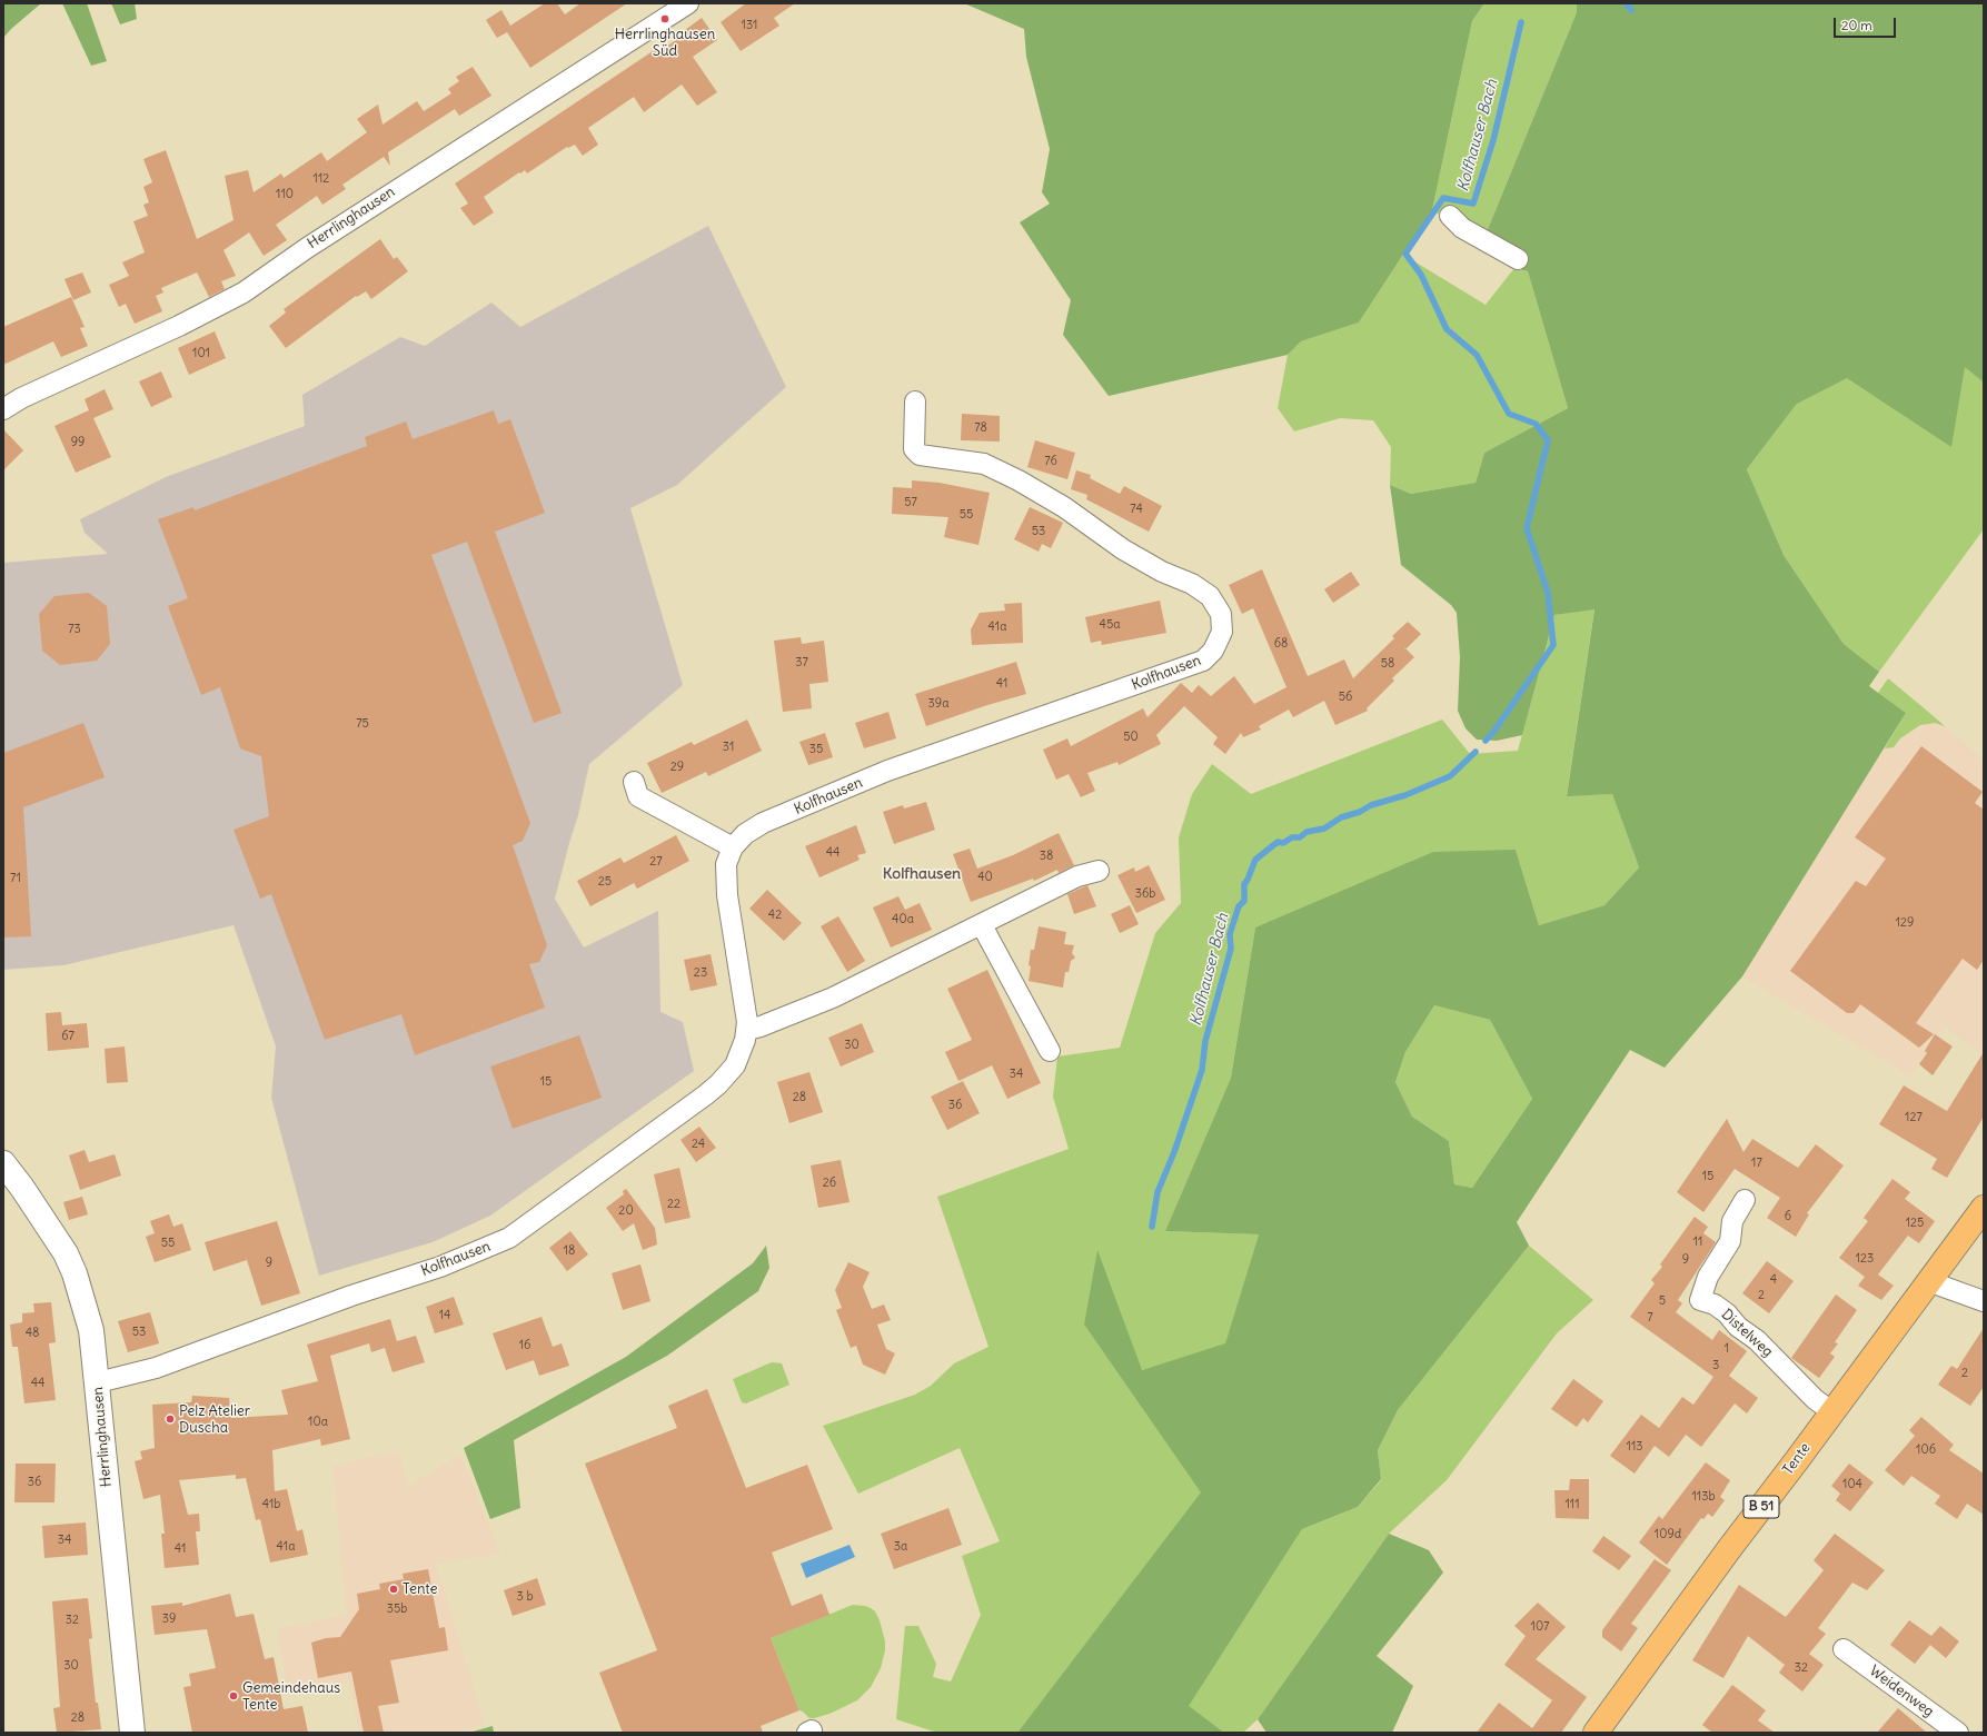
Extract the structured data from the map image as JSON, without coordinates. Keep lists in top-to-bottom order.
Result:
{
  "streets": {
    "main road": ["Tente", "B 51"],
    "street": [
      "Herrlinghausen",
      "Kolfhausen",
      "Distelweg",
      "Weidenweg"
    ]
  },
  "crossings": [
    ["Herrlinghausen", "Kolfhausen"],
    ["Distelweg", "Tente"]
  ],
  "districts": ["Kolfhausen"],
  "water": ["Kolfhauser Bach"],
  "places": [
    "Herrlinghausen Süd",
    "Pelz Atelier Duscha",
    "Tente",
    "Gemeindehaus Tente"
  ],
  "house_numbers": [
    "131",
    "112",
    "110",
    "101",
    "78",
    "99",
    "76",
    "57",
    "74",
    "55",
    "53",
    "45a",
    "41a",
    "73",
    "68",
    "37",
    "58",
    "41",
    "56",
    "39a",
    "75",
    "50",
    "31",
    "35",
    "29",
    "44",
    "38",
    "27",
    "40",
    "71",
    "25",
    "36b",
    "42",
    "40a",
    "129",
    "23",
    "67",
    "30",
    "34",
    "15",
    "28",
    "36",
    "127",
    "24",
    "17",
    "15",
    "26",
    "22",
    "20",
    "6",
    "125",
    "11",
    "55",
    "18",
    "123",
    "9",
    "9",
    "4",
    "2",
    "5",
    "14",
    "7",
    "53",
    "48",
    "16",
    "1",
    "3",
    "2",
    "44",
    "10a",
    "113",
    "106",
    "36",
    "104",
    "113b",
    "41b",
    "111",
    "109d",
    "34",
    "41a",
    "3a",
    "41",
    "3 b",
    "35b",
    "39",
    "32",
    "107",
    "30",
    "32",
    "28"
  ],
  "scale_bar": "20 m"
}
